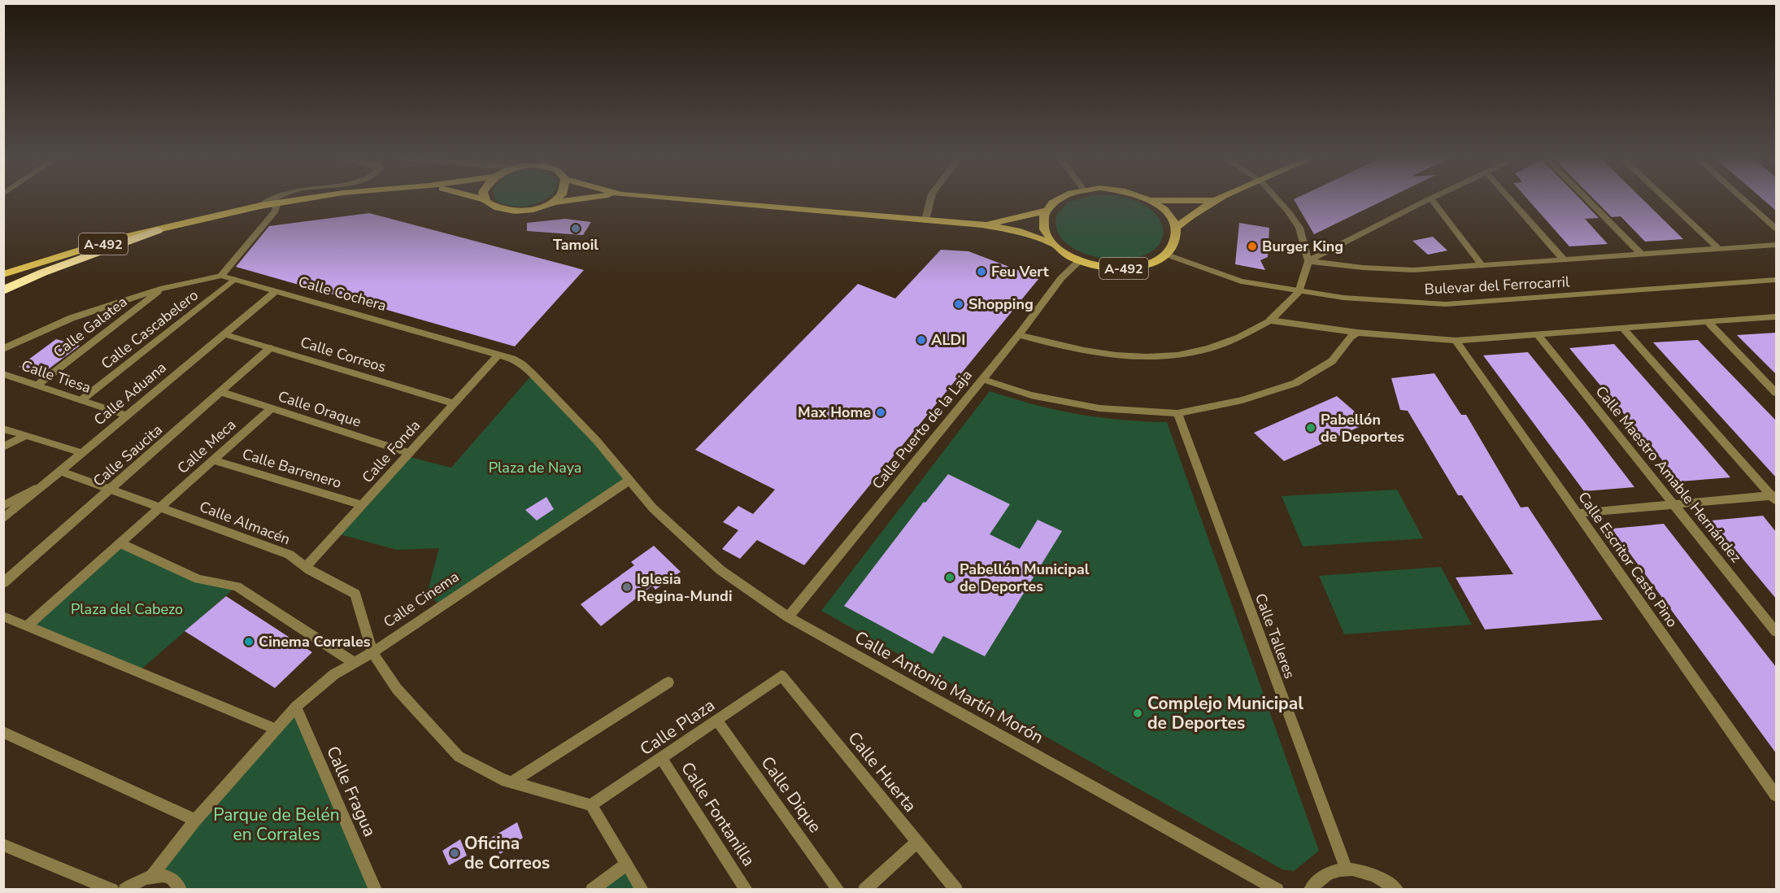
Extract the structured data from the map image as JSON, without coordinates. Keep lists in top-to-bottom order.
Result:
{
  "streets": {
    "main road": ["A-492"],
    "street": [
      "Bulevar del Ferrocarril",
      "Calle Cochera",
      "Calle Galatea",
      "Calle Cascabelero",
      "Calle Correos",
      "Calle Tiesa",
      "Calle Aduana",
      "Calle Oraque",
      "Calle Puerto de la Laja",
      "Calle Meca",
      "Calle Fonda",
      "Calle Saucita",
      "Calle Barrenero",
      "Calle Maestro Amable Hernández",
      "Calle Almacén",
      "Calle Escritor Casto Pino",
      "Calle Cinema",
      "Calle Talleres",
      "Calle Antonio Martín Morón",
      "Calle Plaza",
      "Calle Huerta",
      "Calle Fragua",
      "Calle Dique",
      "Calle Fontanilla"
    ]
  },
  "crossings": [
    ["A-492", "Bulevar del Ferrocarril"],
    ["A-492", "Calle Puerto de la Laja"],
    ["Calle Cochera", "Calle Galatea"],
    ["Calle Cochera", "Calle Cascabelero"],
    ["Calle Cochera", "Calle Aduana"],
    ["Calle Cochera", "Calle Fonda"],
    ["Calle Cochera", "Calle Cinema"],
    ["Calle Cochera", "Calle Antonio Martín Morón"],
    ["Calle Galatea", "Calle Tiesa"],
    ["Calle Cascabelero", "Calle Tiesa"],
    ["Calle Correos", "Calle Aduana"],
    ["Calle Correos", "Calle Fonda"],
    ["Calle Correos", "Calle Saucita"],
    ["Calle Tiesa", "Calle Aduana"],
    ["Calle Aduana", "Calle Almacén"],
    ["Calle Oraque", "Calle Meca"],
    ["Calle Oraque", "Calle Fonda"],
    ["Calle Oraque", "Calle Saucita"],
    ["Calle Puerto de la Laja", "Calle Antonio Martín Morón"],
    ["Calle Meca", "Calle Barrenero"],
    ["Calle Meca", "Calle Almacén"],
    ["Calle Fonda", "Calle Barrenero"],
    ["Calle Fonda", "Calle Almacén"],
    ["Calle Saucita", "Calle Almacén"],
    ["Calle Almacén", "Calle Cinema"],
    ["Calle Almacén", "Calle Plaza"],
    ["Calle Cinema", "Calle Antonio Martín Morón"],
    ["Calle Cinema", "Calle Fragua"],
    ["Calle Plaza", "Calle Huerta"],
    ["Calle Plaza", "Calle Dique"],
    ["Calle Plaza", "Calle Fontanilla"]
  ],
  "parks": ["Plaza de Naya", "Plaza del Cabezo", "Parque de Belén en Corrales"],
  "places": [
    "Tamoil",
    "Burger King",
    "Feu Vert",
    "Shopping",
    "ALDI",
    "Max Home",
    "Pabellón de Deportes",
    "Pabellón Municipal de Deportes",
    "Iglesia Regina-Mundi",
    "Cinema Corrales",
    "Complejo Municipal de Deportes",
    "Oficina de Correos"
  ]
}
